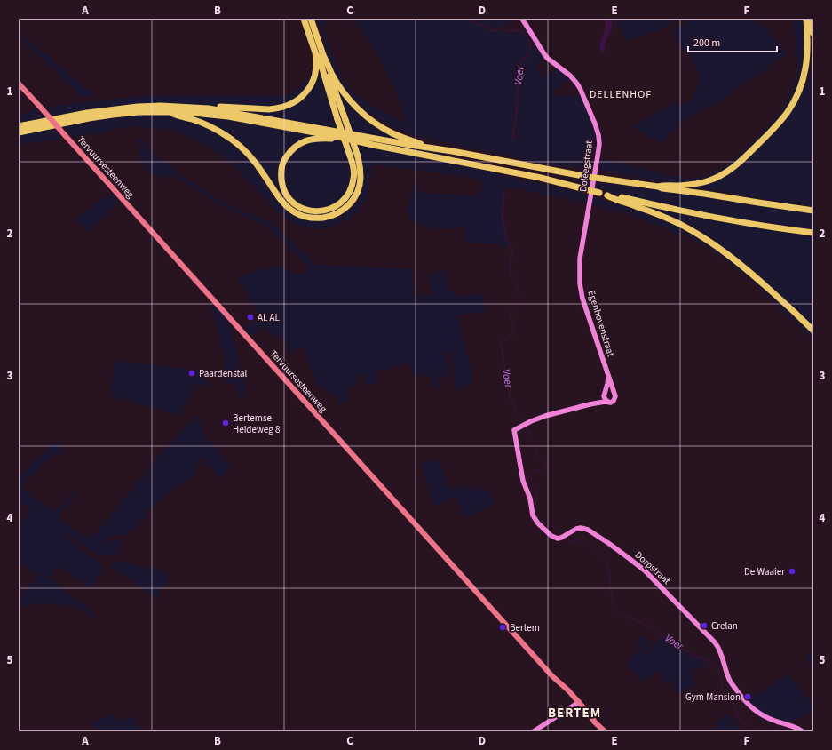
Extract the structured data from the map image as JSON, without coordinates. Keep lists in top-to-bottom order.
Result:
{
  "streets": {
    "main road": ["Tervuursesteenweg"],
    "street": ["Doleegstraat", "Egenhovenstraat", "Dorpstraat"]
  },
  "crossings": [
    ["Doleegstraat", "Egenhovenstraat"]
  ],
  "districts": ["DELLENHOF", "BERTEM"],
  "water": ["Voer"],
  "places": [
    "AL AL",
    "Paardenstal",
    "Bertemse Heideweg 8",
    "De Waaier",
    "Crelan",
    "Bertem",
    "Gym Mansion"
  ],
  "scale_bar": "200 m",
  "grid": {
    "columns": [
      "A",
      "B",
      "C",
      "D",
      "E",
      "F"
    ],
    "rows": [
      "1",
      "2",
      "3",
      "4",
      "5"
    ]
  }
}
